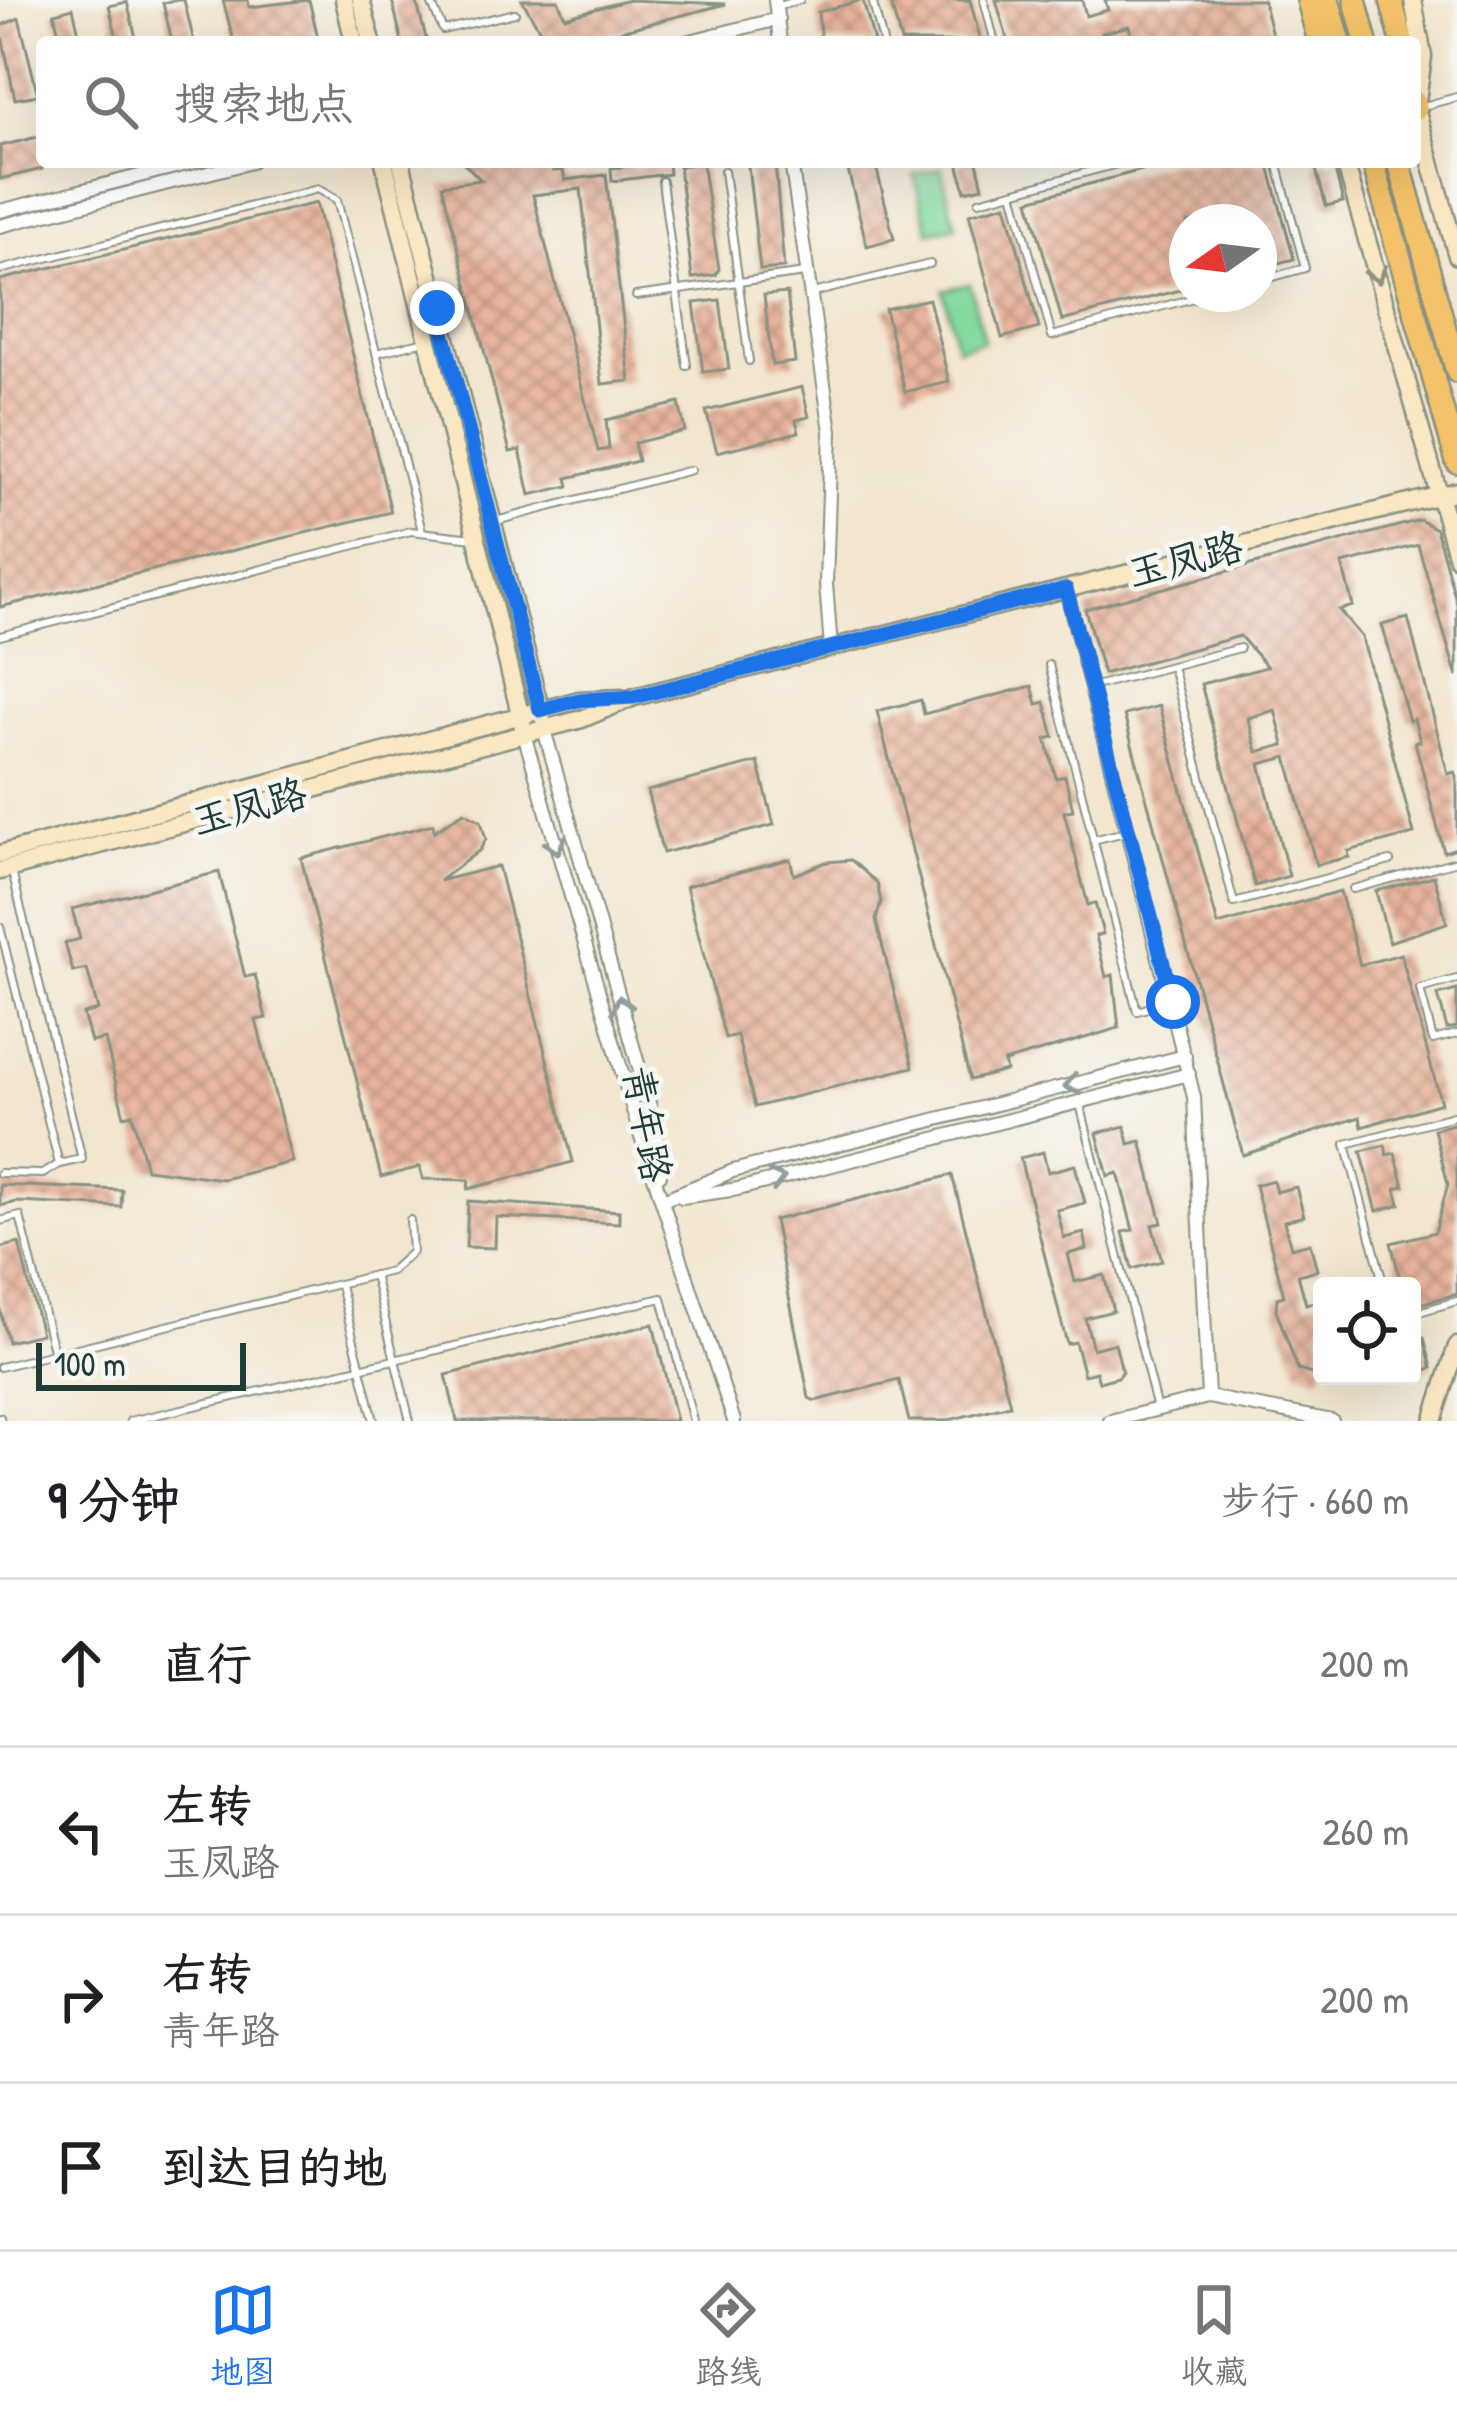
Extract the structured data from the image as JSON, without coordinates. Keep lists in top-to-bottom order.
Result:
{
  "streets": {
    "street": ["玉凤路", "青年路"]
  },
  "crossings": [
    ["玉凤路", "青年路"]
  ],
  "scale_bar": "100 m",
  "north": "left",
  "page": {
    "search": "搜索地点",
    "scale": "100 m",
    "heading": ["9 分钟", "步行 · 660 m"],
    "list": [
      ["直行", "200 m"],
      ["左转", "玉凤路", "260 m"],
      ["右转", "青年路", "200 m"],
      "到达目的地"
    ],
    "nav": ["地图", "路线", "收藏"]
  }
}
